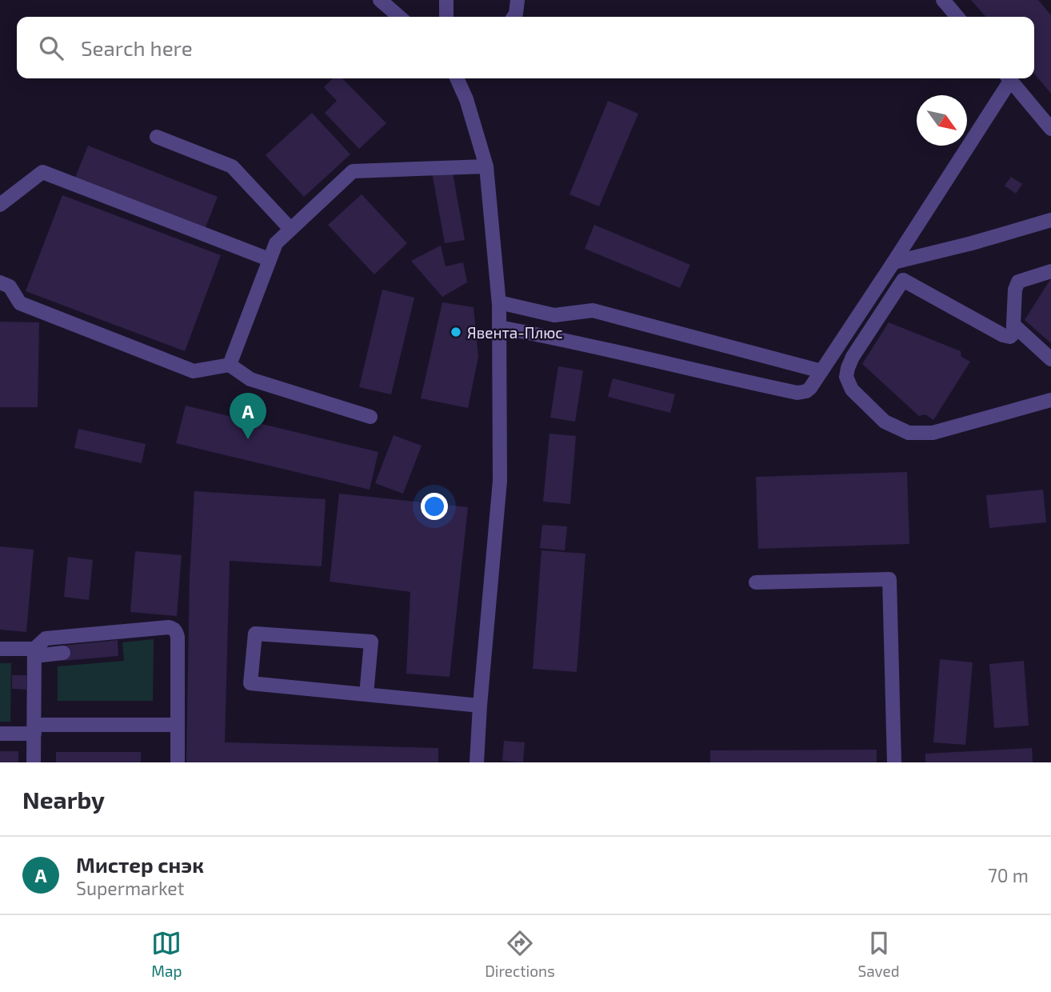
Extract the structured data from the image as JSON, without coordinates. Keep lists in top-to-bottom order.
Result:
{
  "places": ["Явента-Плюс"],
  "north": "bottom right",
  "page": {
    "search": "Search here",
    "pins": "A",
    "heading": "Nearby",
    "list": [
      {
        "mark": "A",
        "name": "Мистер снэк",
        "note": "Supermarket",
        "value": "70 m"
      }
    ],
    "nav": ["Map", "Directions", "Saved"]
  }
}
